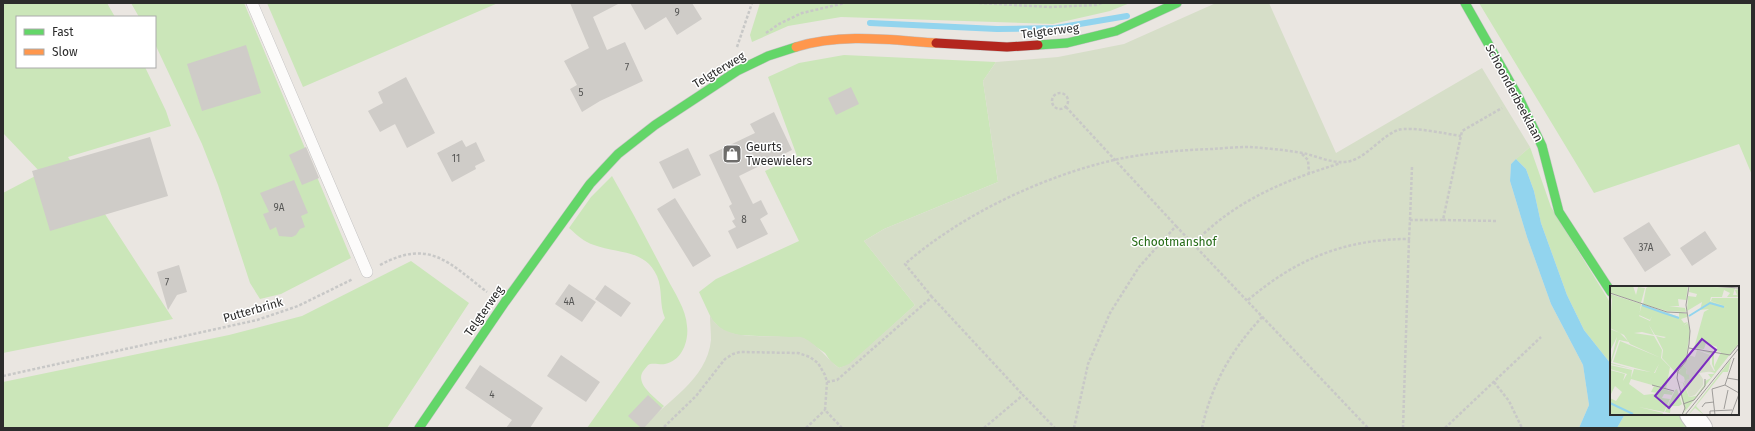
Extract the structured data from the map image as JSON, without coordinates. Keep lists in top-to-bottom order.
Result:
{
  "streets": {
    "street": ["Telgterweg", "Schoonderbeeklaan"],
    "path": ["Putterbrink"]
  },
  "parks": ["Schootmanshof"],
  "places": {
    "shop": ["Geurts Tweewielers"]
  },
  "house_numbers": [
    "9",
    "7",
    "5",
    "11",
    "9A",
    "8",
    "37A",
    "7",
    "4A",
    "4"
  ],
  "legend": ["Fast", "Slow"]
}
